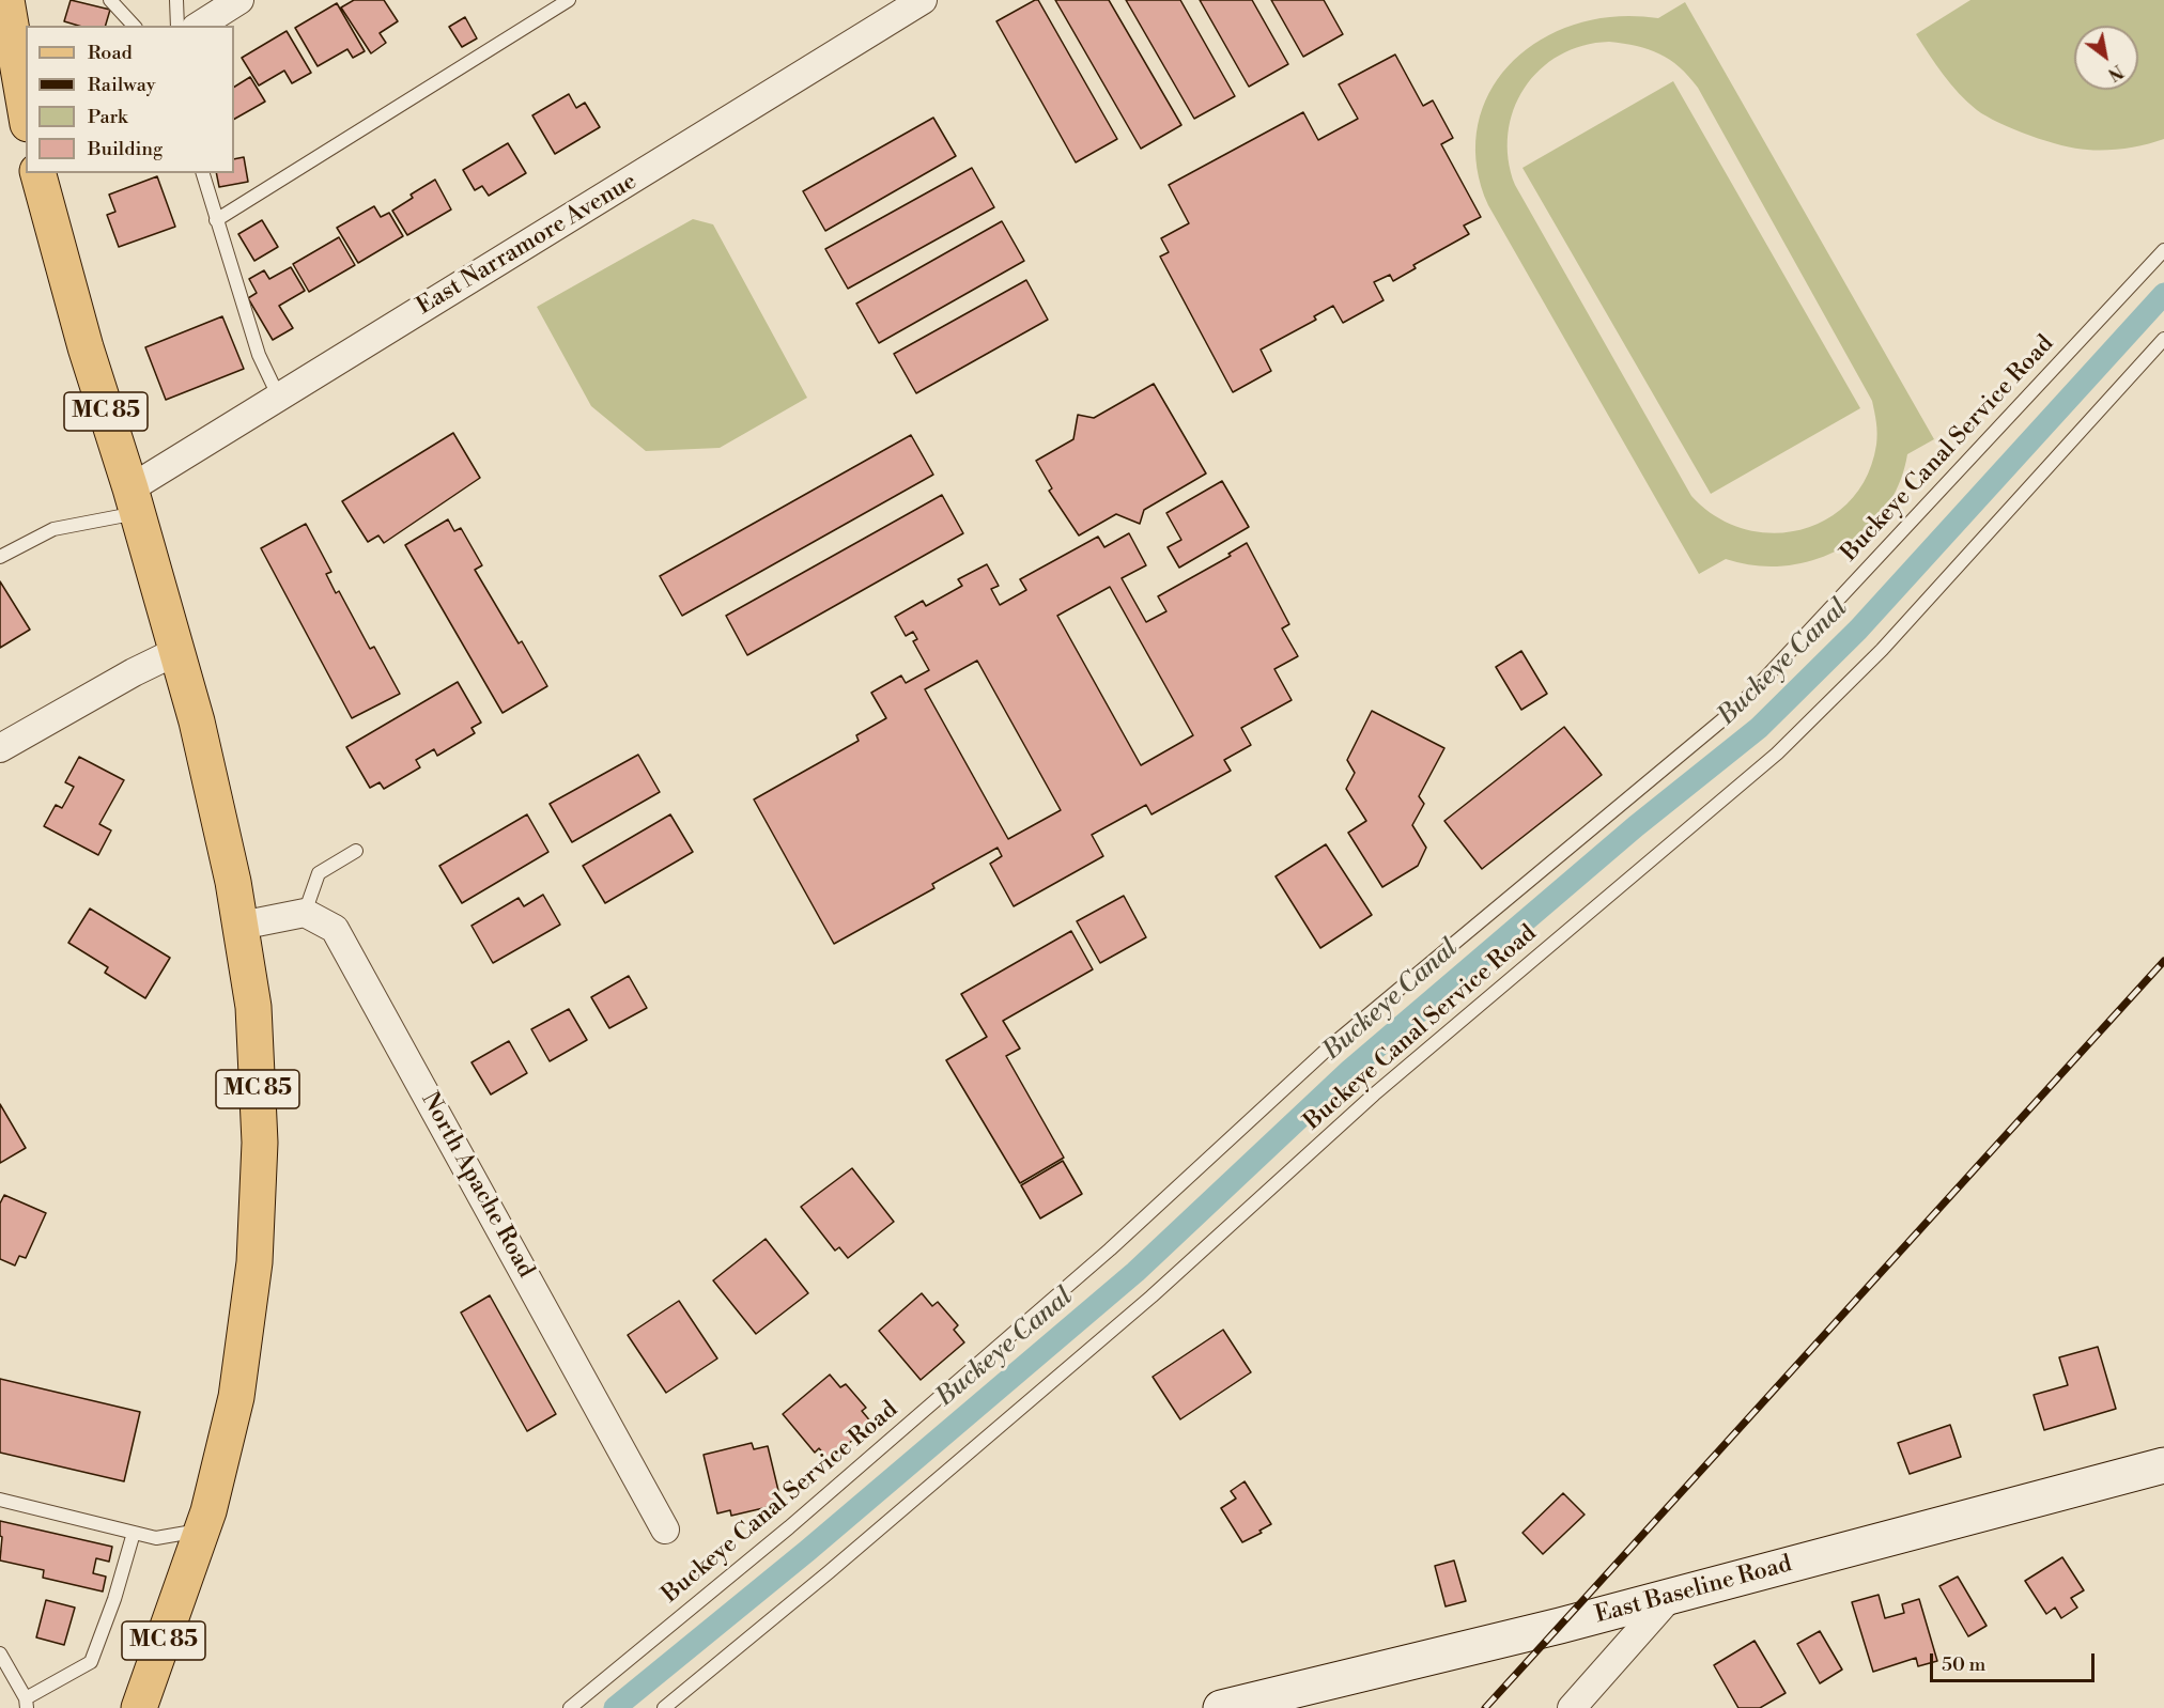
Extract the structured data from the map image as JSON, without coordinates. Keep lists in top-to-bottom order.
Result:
{
  "streets": {
    "main road": ["MC 85", "East Baseline Road"],
    "street": ["East Narramore Avenue", "North Apache Road"],
    "lane": ["Buckeye Canal Service Road"]
  },
  "crossings": [
    ["East Narramore Avenue", "MC 85"]
  ],
  "water": ["Buckeye Canal"],
  "legend": [
    "Road",
    "Railway",
    "Park",
    "Building"
  ],
  "scale_bar": "50 m",
  "north": "bottom right"
}
